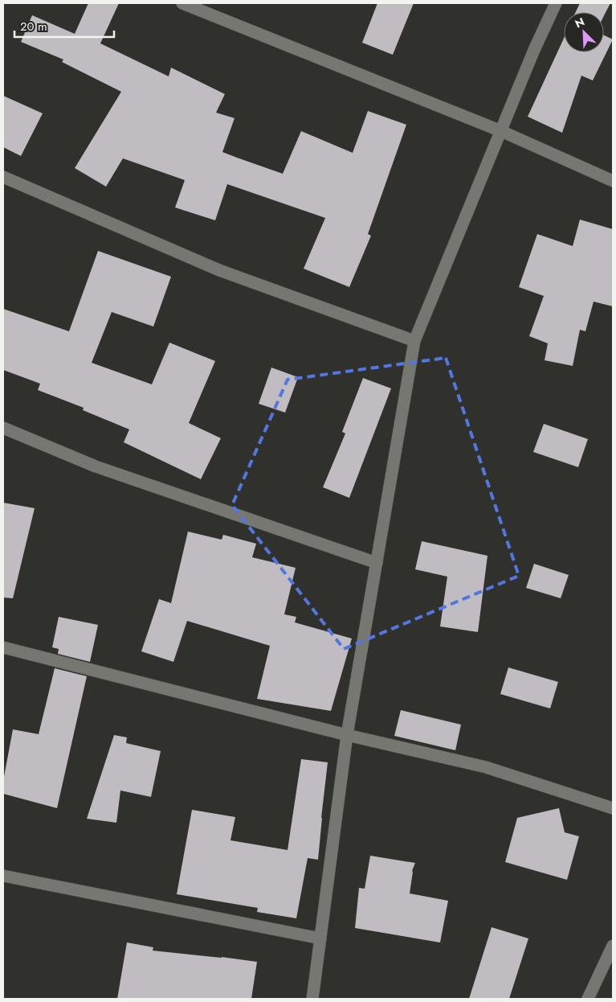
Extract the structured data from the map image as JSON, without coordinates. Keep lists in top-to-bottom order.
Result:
{
  "scale_bar": "20 m",
  "north": "top left"
}
